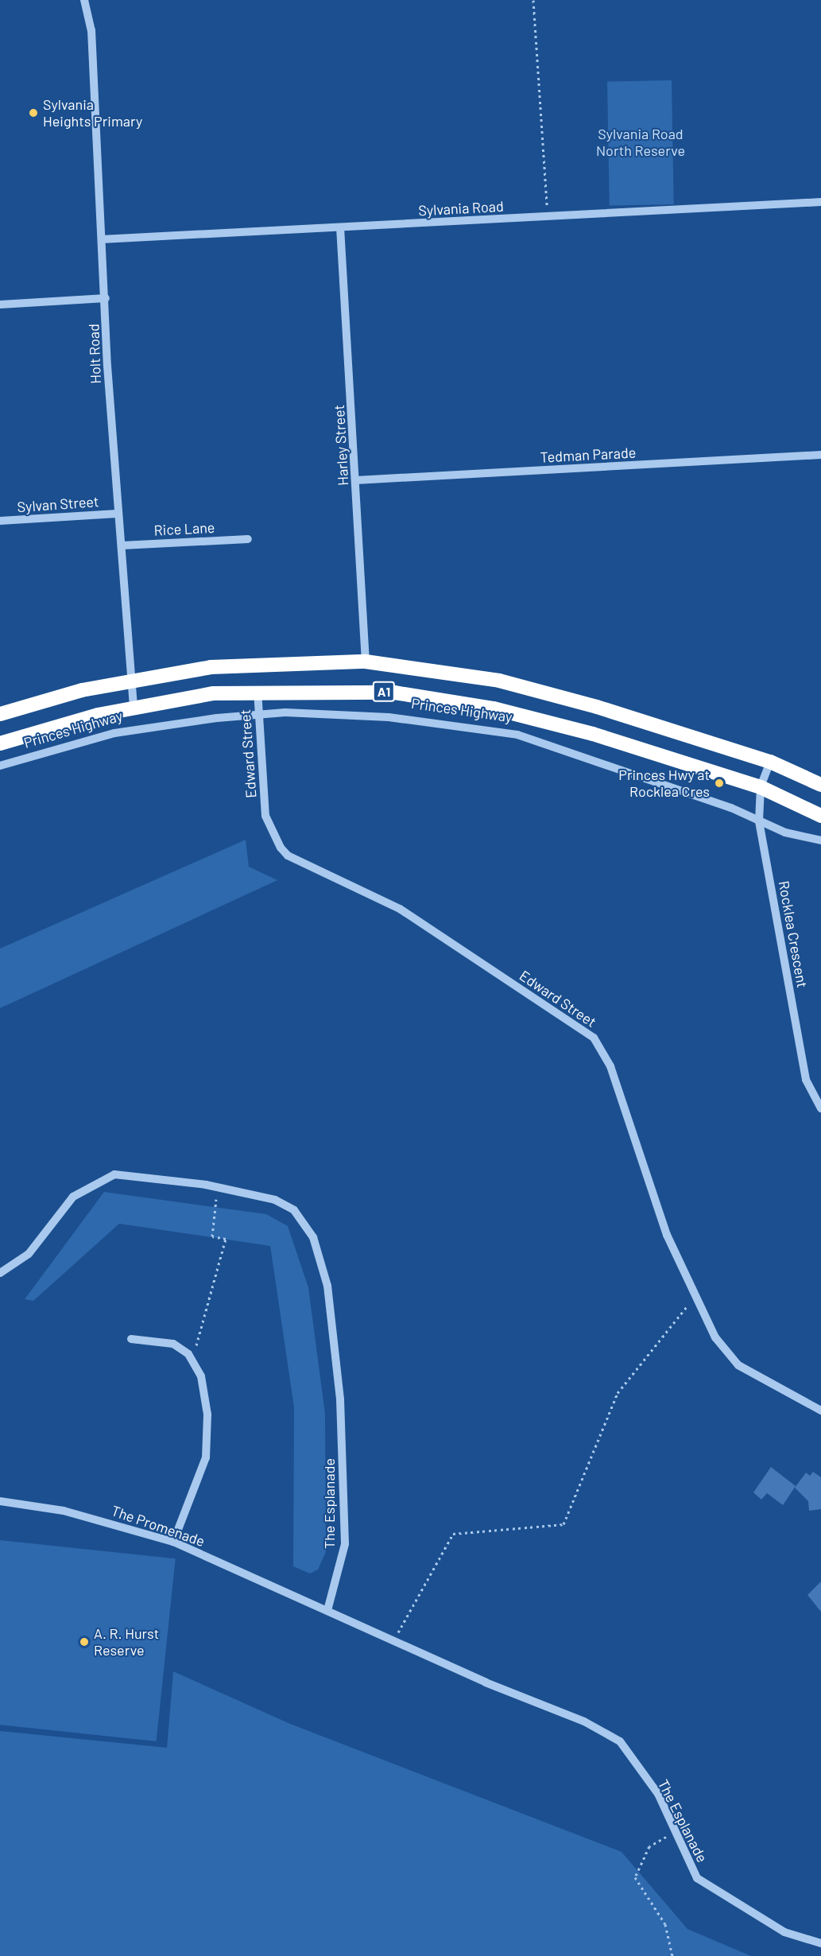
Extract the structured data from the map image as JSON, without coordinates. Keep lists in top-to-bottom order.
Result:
{
  "streets": {
    "highway": ["A1", "Princes Highway"],
    "street": [
      "Sylvania Road",
      "Holt Road",
      "Harley Street",
      "Tedman Parade",
      "Sylvan Street",
      "Rice Lane",
      "Edward Street",
      "Rocklea Crescent",
      "The Esplanade",
      "The Promenade"
    ]
  },
  "crossings": [
    ["Sylvania Road", "Holt Road"],
    ["Sylvania Road", "Harley Street"],
    ["Holt Road", "Sylvan Street"],
    ["Holt Road", "Rice Lane"],
    ["Holt Road", "A1"],
    ["Holt Road", "Princes Highway"],
    ["Harley Street", "Tedman Parade"],
    ["Harley Street", "A1"],
    ["A1", "Rocklea Crescent"],
    ["Princes Highway", "Edward Street"],
    ["Princes Highway", "Rocklea Crescent"],
    ["The Esplanade", "The Promenade"]
  ],
  "parks": ["Sylvania Road North Reserve"],
  "places": ["Sylvania Heights Primary", "Princes Hwy at Rocklea Cres", "A. R. Hurst Reserve"]
}
